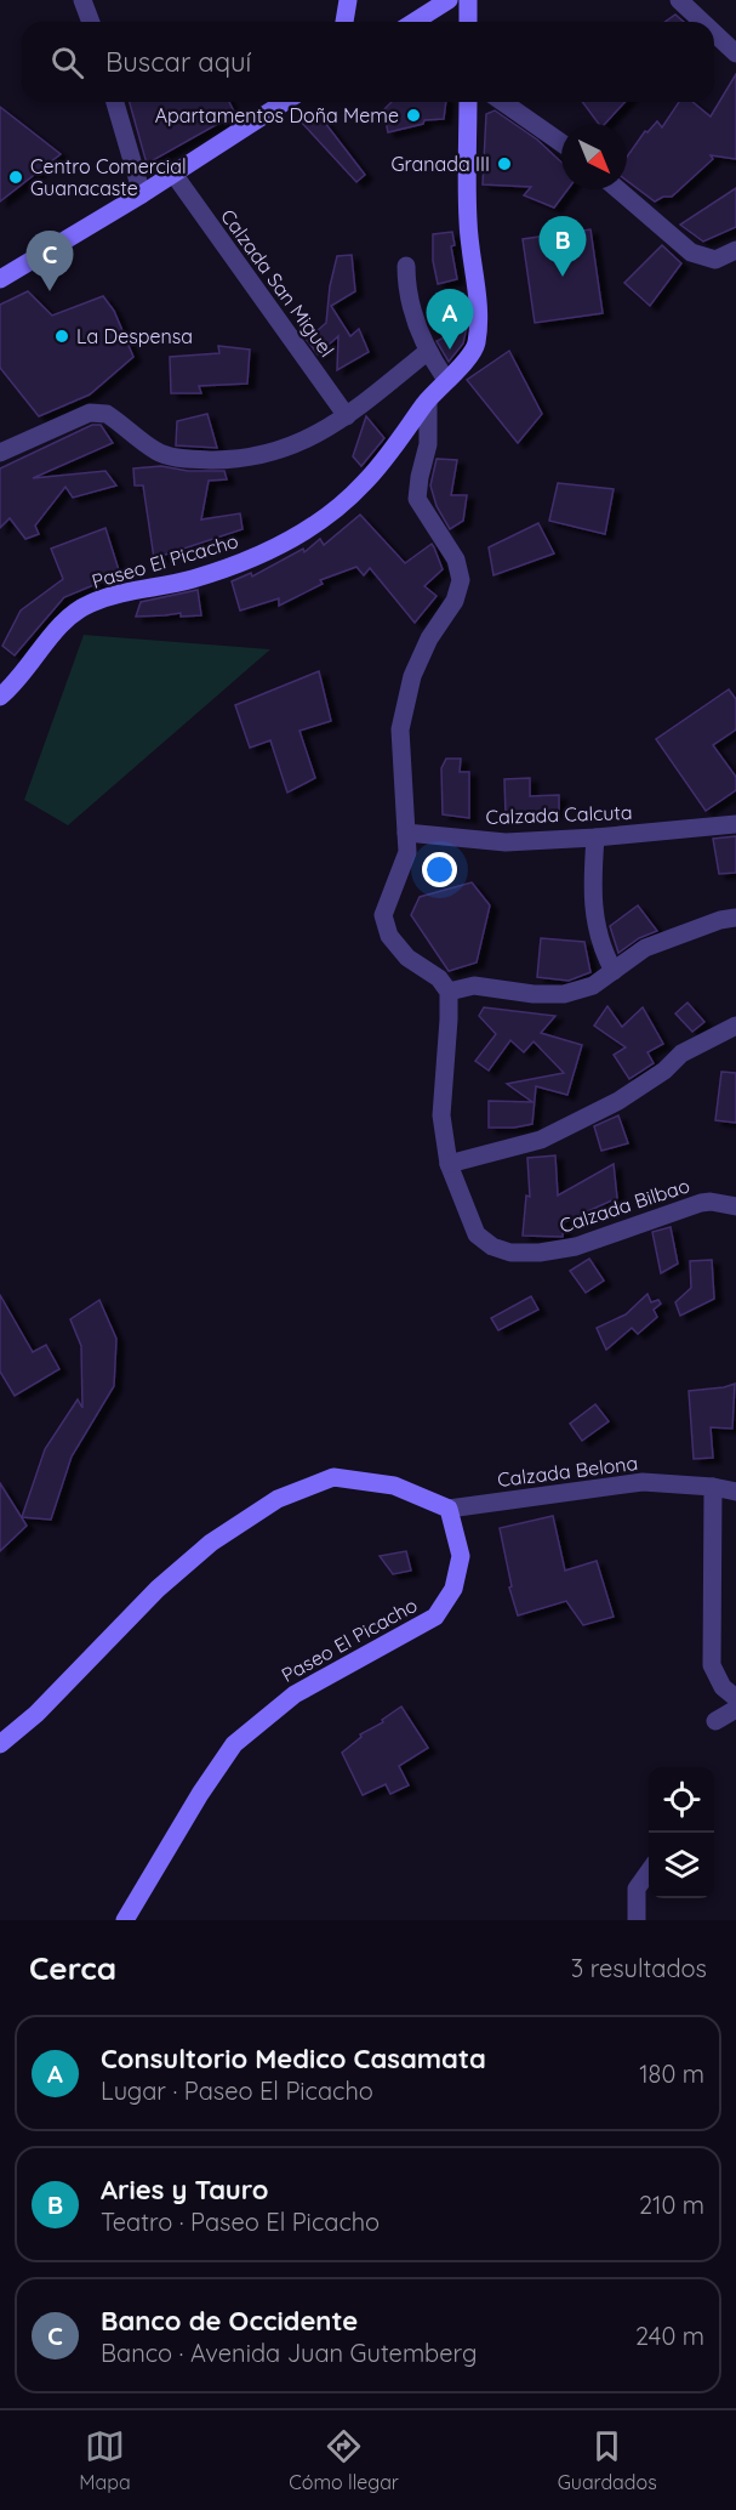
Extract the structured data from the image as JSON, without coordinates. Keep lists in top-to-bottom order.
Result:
{
  "streets": {
    "street": [
      "Calzada San Miguel",
      "Paseo El Picacho",
      "Calzada Calcuta",
      "Calzada Bilbao",
      "Calzada Belona"
    ]
  },
  "crossings": [
    ["Paseo El Picacho", "Calzada Belona"]
  ],
  "places": [
    "Apartamentos Doña Meme",
    "Granada III",
    "Centro Comercial Guanacaste",
    "La Despensa"
  ],
  "north": "bottom right",
  "page": {
    "search": "Buscar aquí",
    "pins": ["B", "C", "A"],
    "heading": ["Cerca", "3 resultados"],
    "list": [
      {
        "mark": "A",
        "name": "Consultorio Medico Casamata",
        "note": "Lugar · Paseo El Picacho",
        "value": "180 m"
      },
      {
        "mark": "B",
        "name": "Aries y Tauro",
        "note": "Teatro · Paseo El Picacho",
        "value": "210 m"
      },
      {
        "mark": "C",
        "name": "Banco de Occidente",
        "note": "Banco · Avenida Juan Gutemberg",
        "value": "240 m"
      }
    ],
    "nav": ["Mapa", "Cómo llegar", "Guardados"]
  }
}
